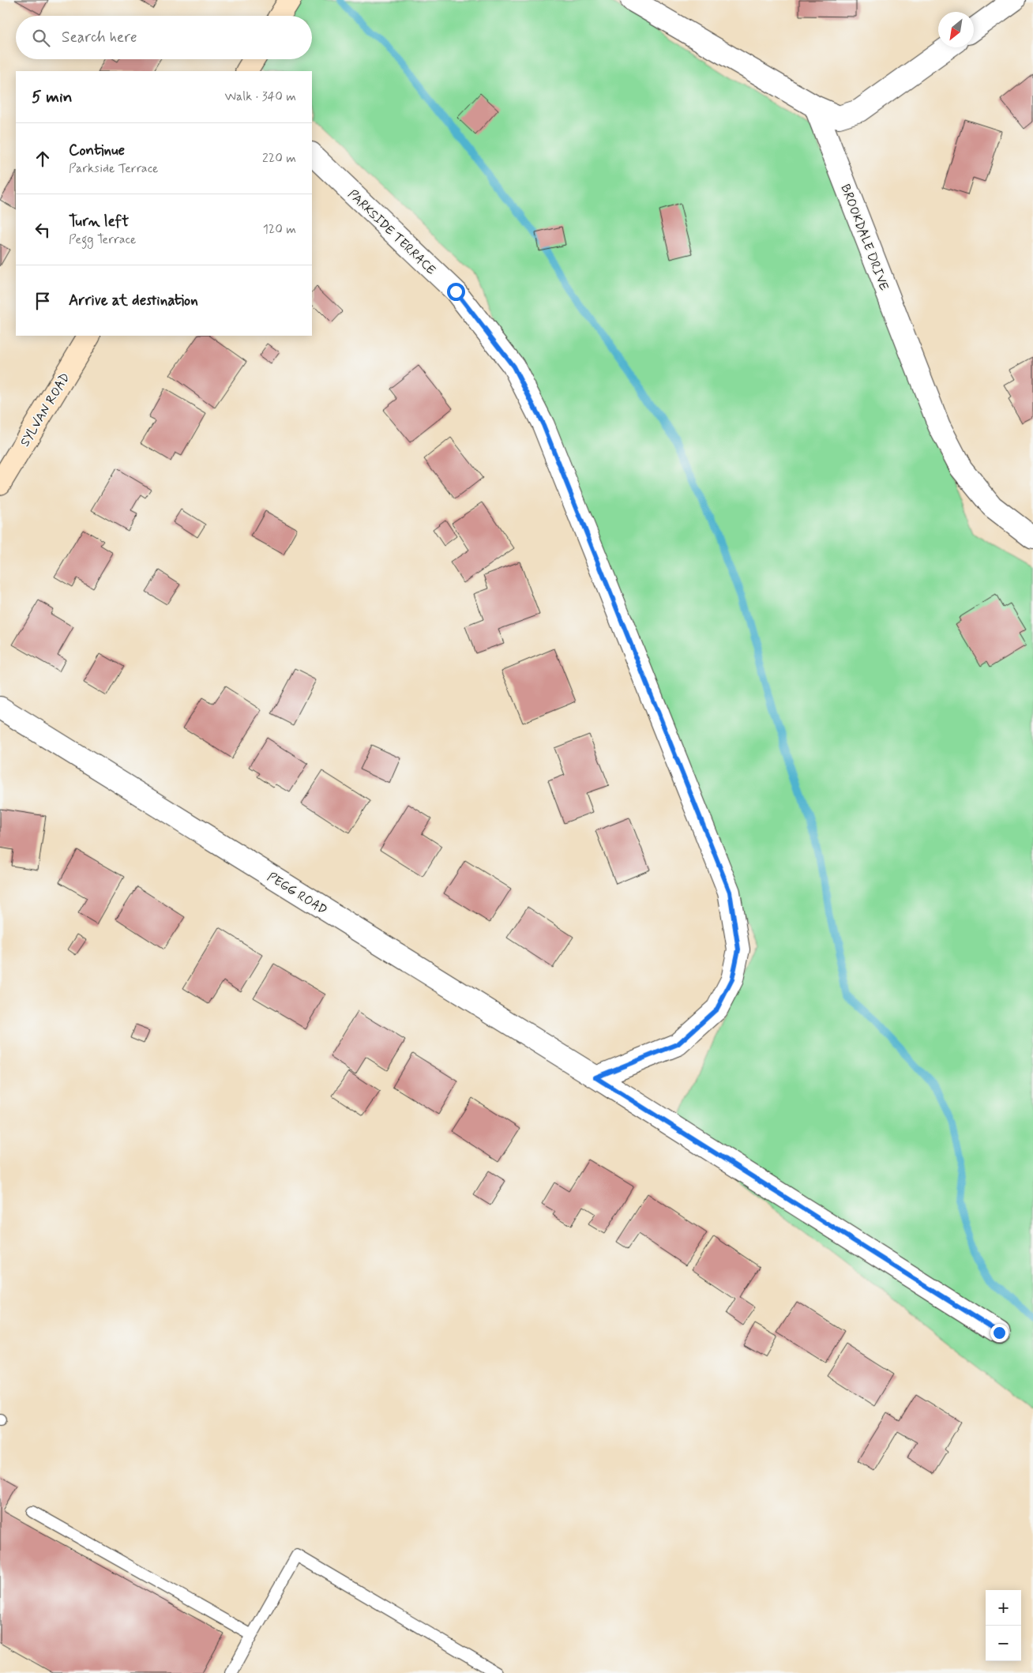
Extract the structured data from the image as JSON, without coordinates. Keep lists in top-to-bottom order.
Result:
{
  "streets": {
    "main road": ["SYLVAN ROAD"],
    "street": ["PARKSIDE TERRACE", "BROOKDALE DRIVE", "PEGG ROAD"]
  },
  "crossings": [
    ["PARKSIDE TERRACE", "PEGG ROAD"]
  ],
  "north": "bottom left",
  "page": {
    "search": "Search here",
    "heading": ["5 min", "Walk · 340 m"],
    "list": [
      ["Continue", "Parkside Terrace", "220 m"],
      ["Turn left", "Pegg Terrace", "120 m"],
      "Arrive at destination"
    ],
    "map_buttons": ["+", "−"]
  }
}
